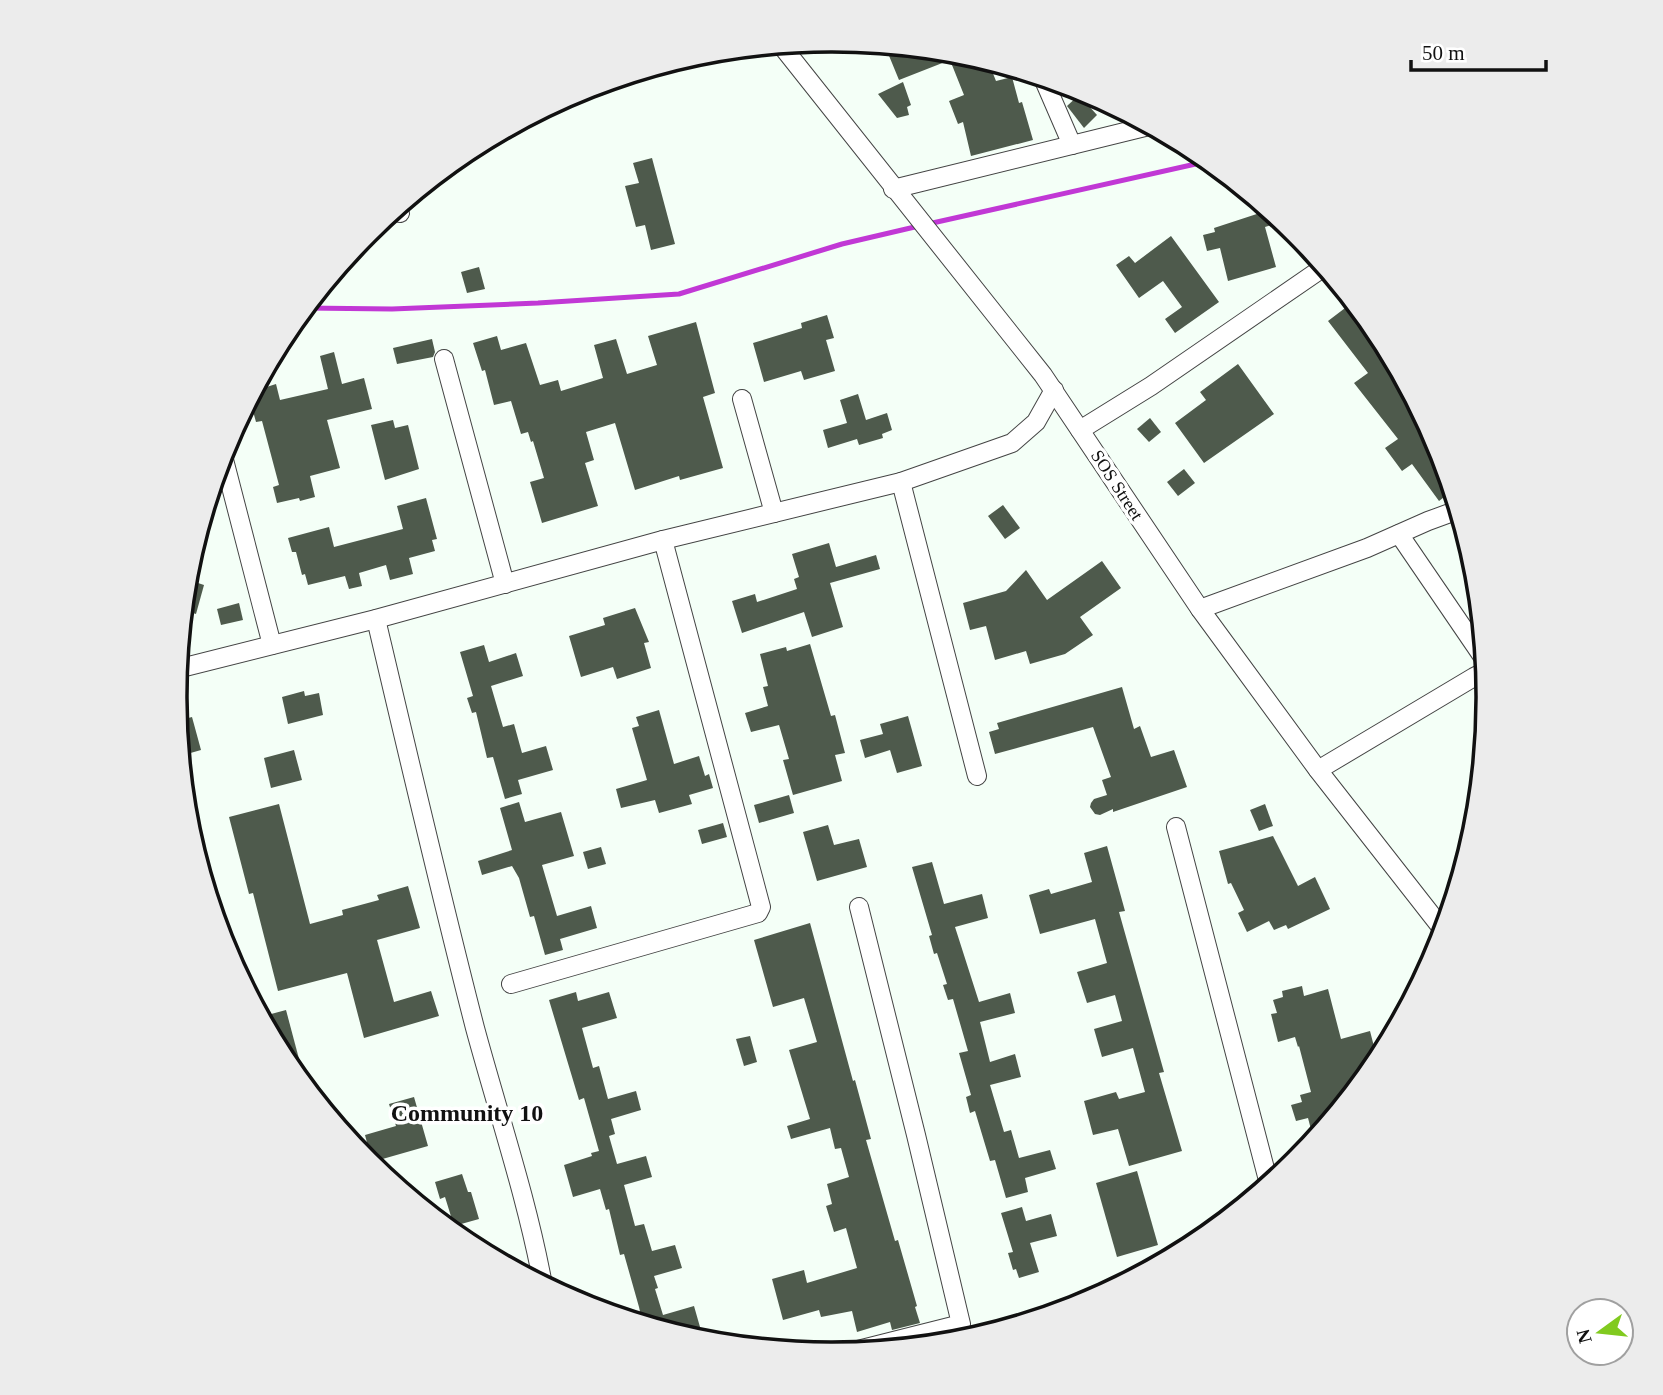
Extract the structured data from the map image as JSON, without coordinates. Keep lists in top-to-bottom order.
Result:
{
  "streets": {
    "street": ["SOS Street"]
  },
  "districts": ["Community 10"],
  "scale_bar": "50 m",
  "north": "left"
}
